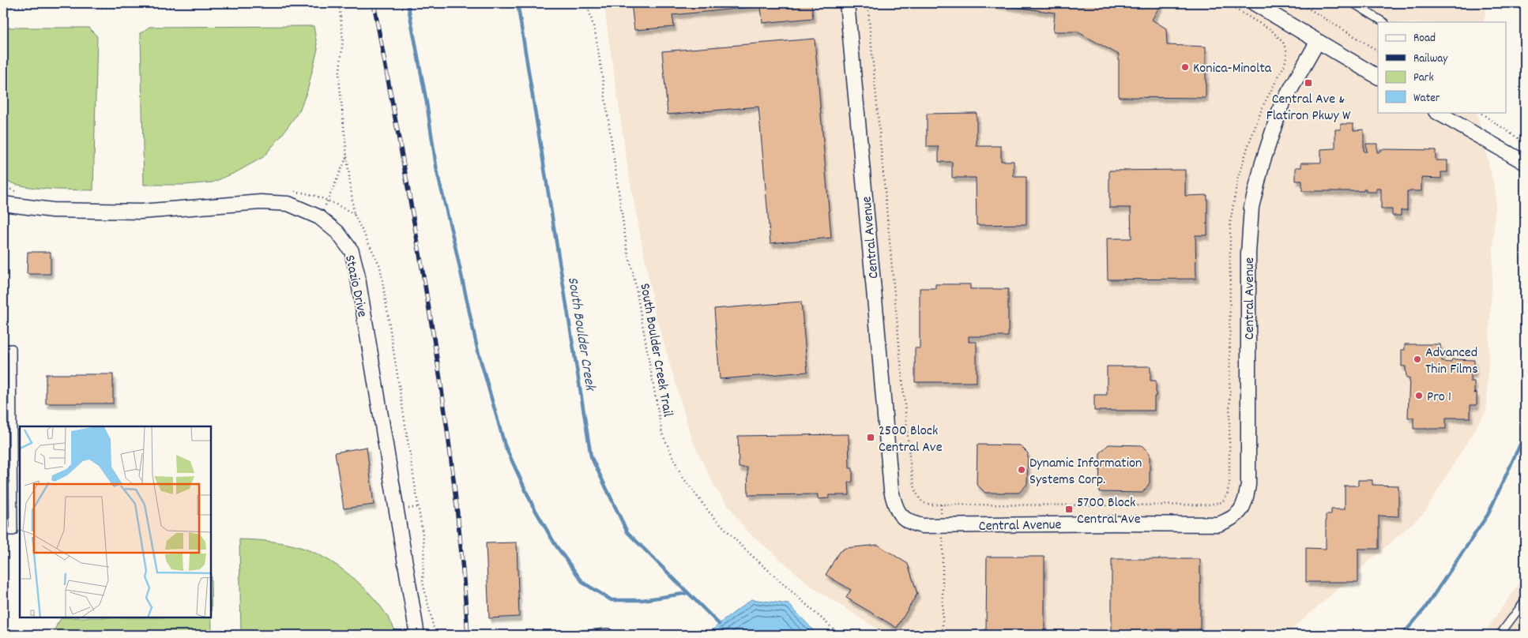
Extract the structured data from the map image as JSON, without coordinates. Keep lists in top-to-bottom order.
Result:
{
  "streets": {
    "street": ["Central Avenue", "Stazio Drive"],
    "path": ["South Boulder Creek Trail"]
  },
  "water": ["South Boulder Creek"],
  "places": {
    "other": [
      "Konica-Minolta",
      "Advanced Thin Films",
      "Pro 1",
      "Dynamic Information Systems Corp."
    ],
    "transit": ["Central Ave & Flatiron Pkwy W", "2500 Block Central Ave", "5700 Block Central Ave"]
  },
  "legend": [
    "Road",
    "Railway",
    "Park",
    "Water"
  ]
}
